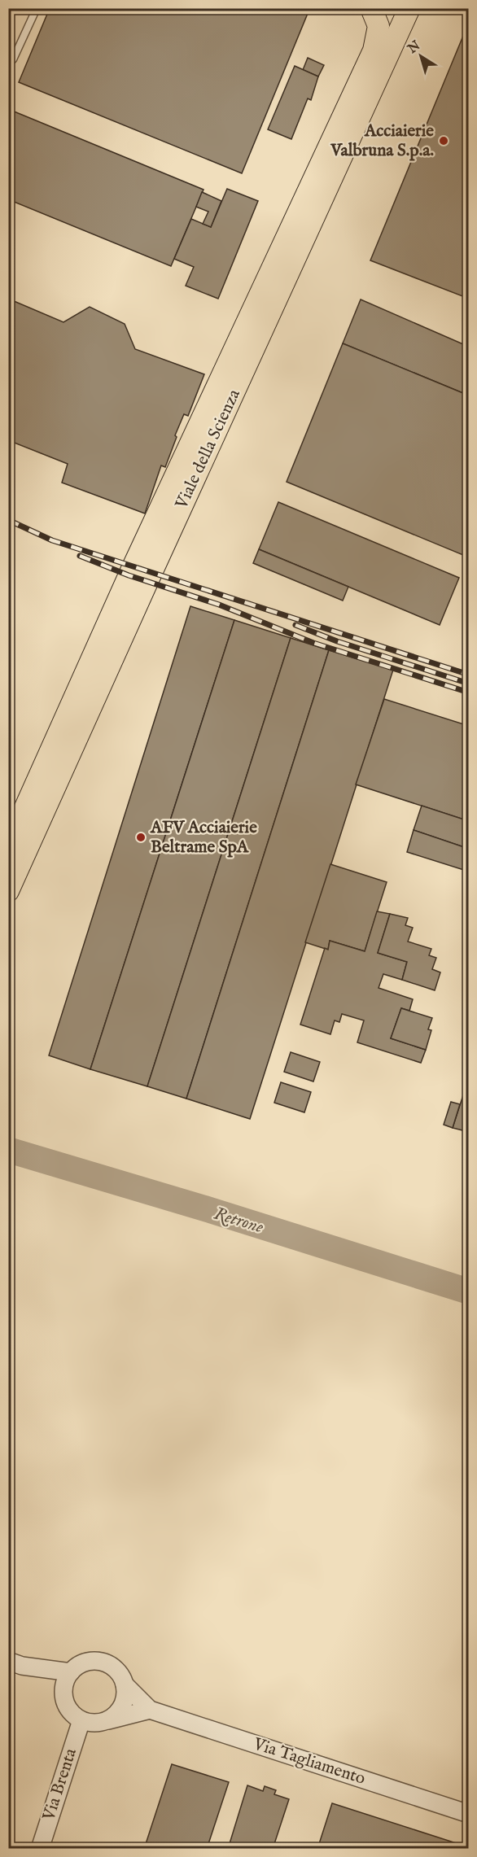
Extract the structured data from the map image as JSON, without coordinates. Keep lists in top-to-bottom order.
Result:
{
  "streets": {
    "main road": ["Viale della Scienza"],
    "street": ["Via Tagliamento", "Via Brenta"]
  },
  "crossings": [
    ["Via Tagliamento", "Via Brenta"]
  ],
  "water": ["Retrone"],
  "places": ["Acciaierie Valbruna S.p.a.", "AFV Acciaierie Beltrame SpA"],
  "north": "top left"
}
